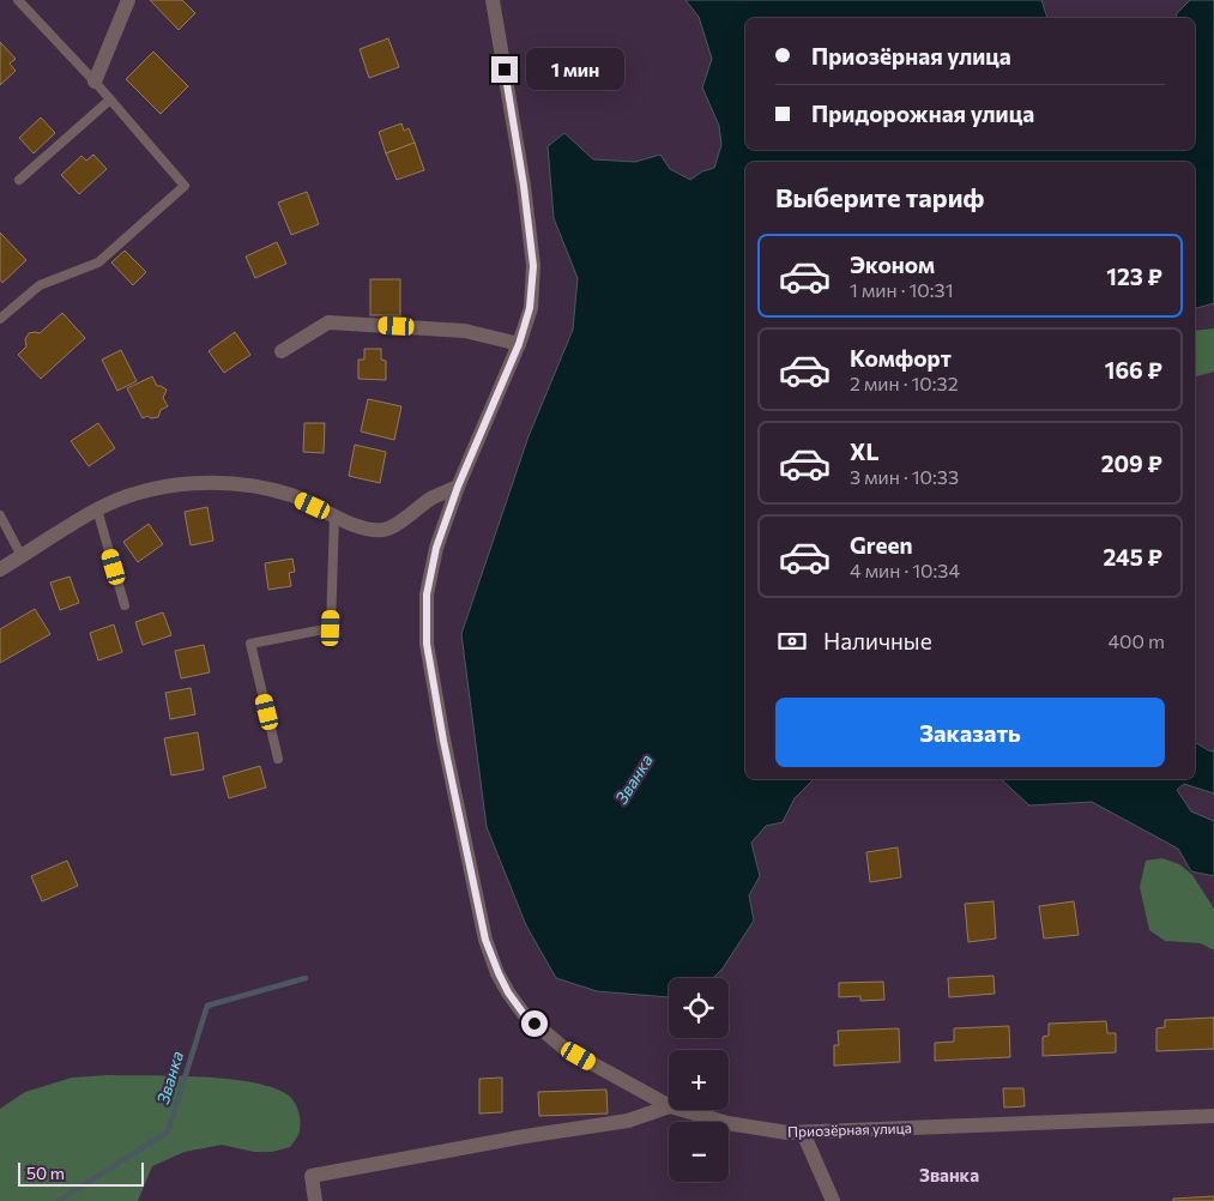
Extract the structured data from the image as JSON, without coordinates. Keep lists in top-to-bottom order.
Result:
{
  "streets": {
    "street": ["Приозёрная улица"]
  },
  "districts": ["Званка"],
  "water": ["Званка"],
  "scale_bar": "50 m",
  "page": {
    "banner": ["Приозёрная улица", "Придорожная улица"],
    "bubble": "1 мин",
    "heading": "Выберите тариф",
    "list": [
      {
        "name": "Эконом",
        "note": "1 мин · 10:31",
        "value": "123 ₽"
      },
      {
        "name": "Комфорт",
        "note": "2 мин · 10:32",
        "value": "166 ₽"
      },
      {
        "name": "XL",
        "note": "3 мин · 10:33",
        "value": "209 ₽"
      },
      {
        "name": "Green",
        "note": "4 мин · 10:34",
        "value": "245 ₽"
      }
    ],
    "pay": ["Наличные", "400 m"],
    "buttons": "Заказать",
    "map_buttons": ["+", "−"],
    "scale": "50 m"
  }
}
